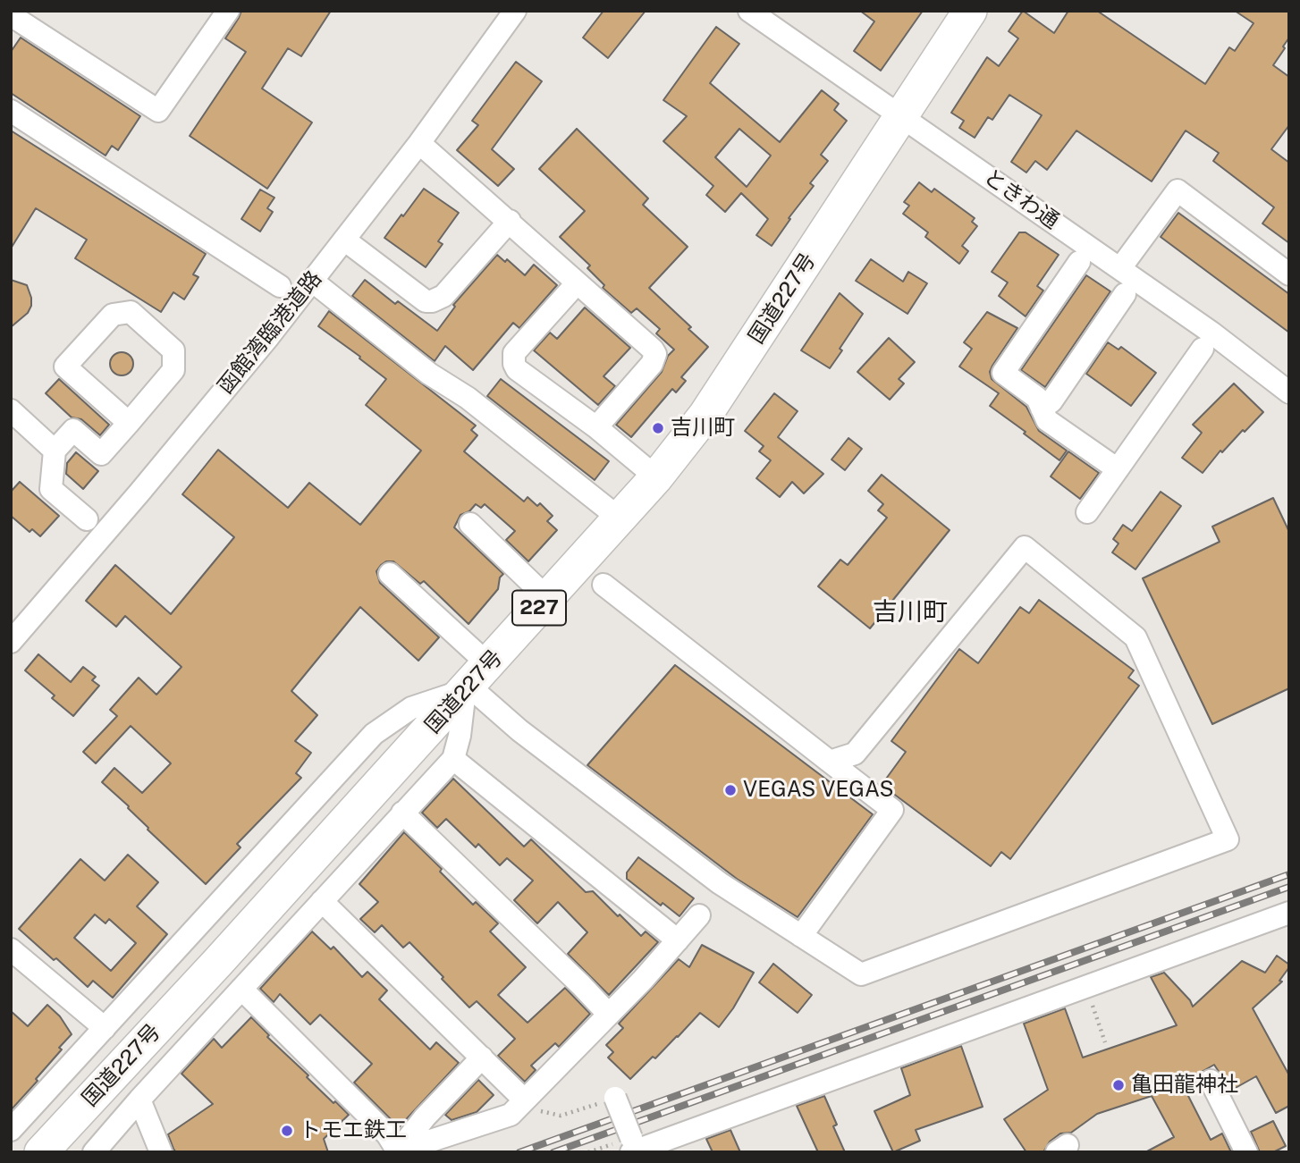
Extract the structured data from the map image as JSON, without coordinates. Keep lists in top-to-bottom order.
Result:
{
  "streets": {
    "highway": ["国道227号", "227"],
    "street": ["ときわ通", "函館湾臨港道路"]
  },
  "crossings": [
    ["ときわ通", "国道227号"]
  ],
  "districts": ["吉川町"],
  "places": [
    "吉川町",
    "VEGAS VEGAS",
    "亀田龍神社",
    "トモエ鉄工"
  ]
}
